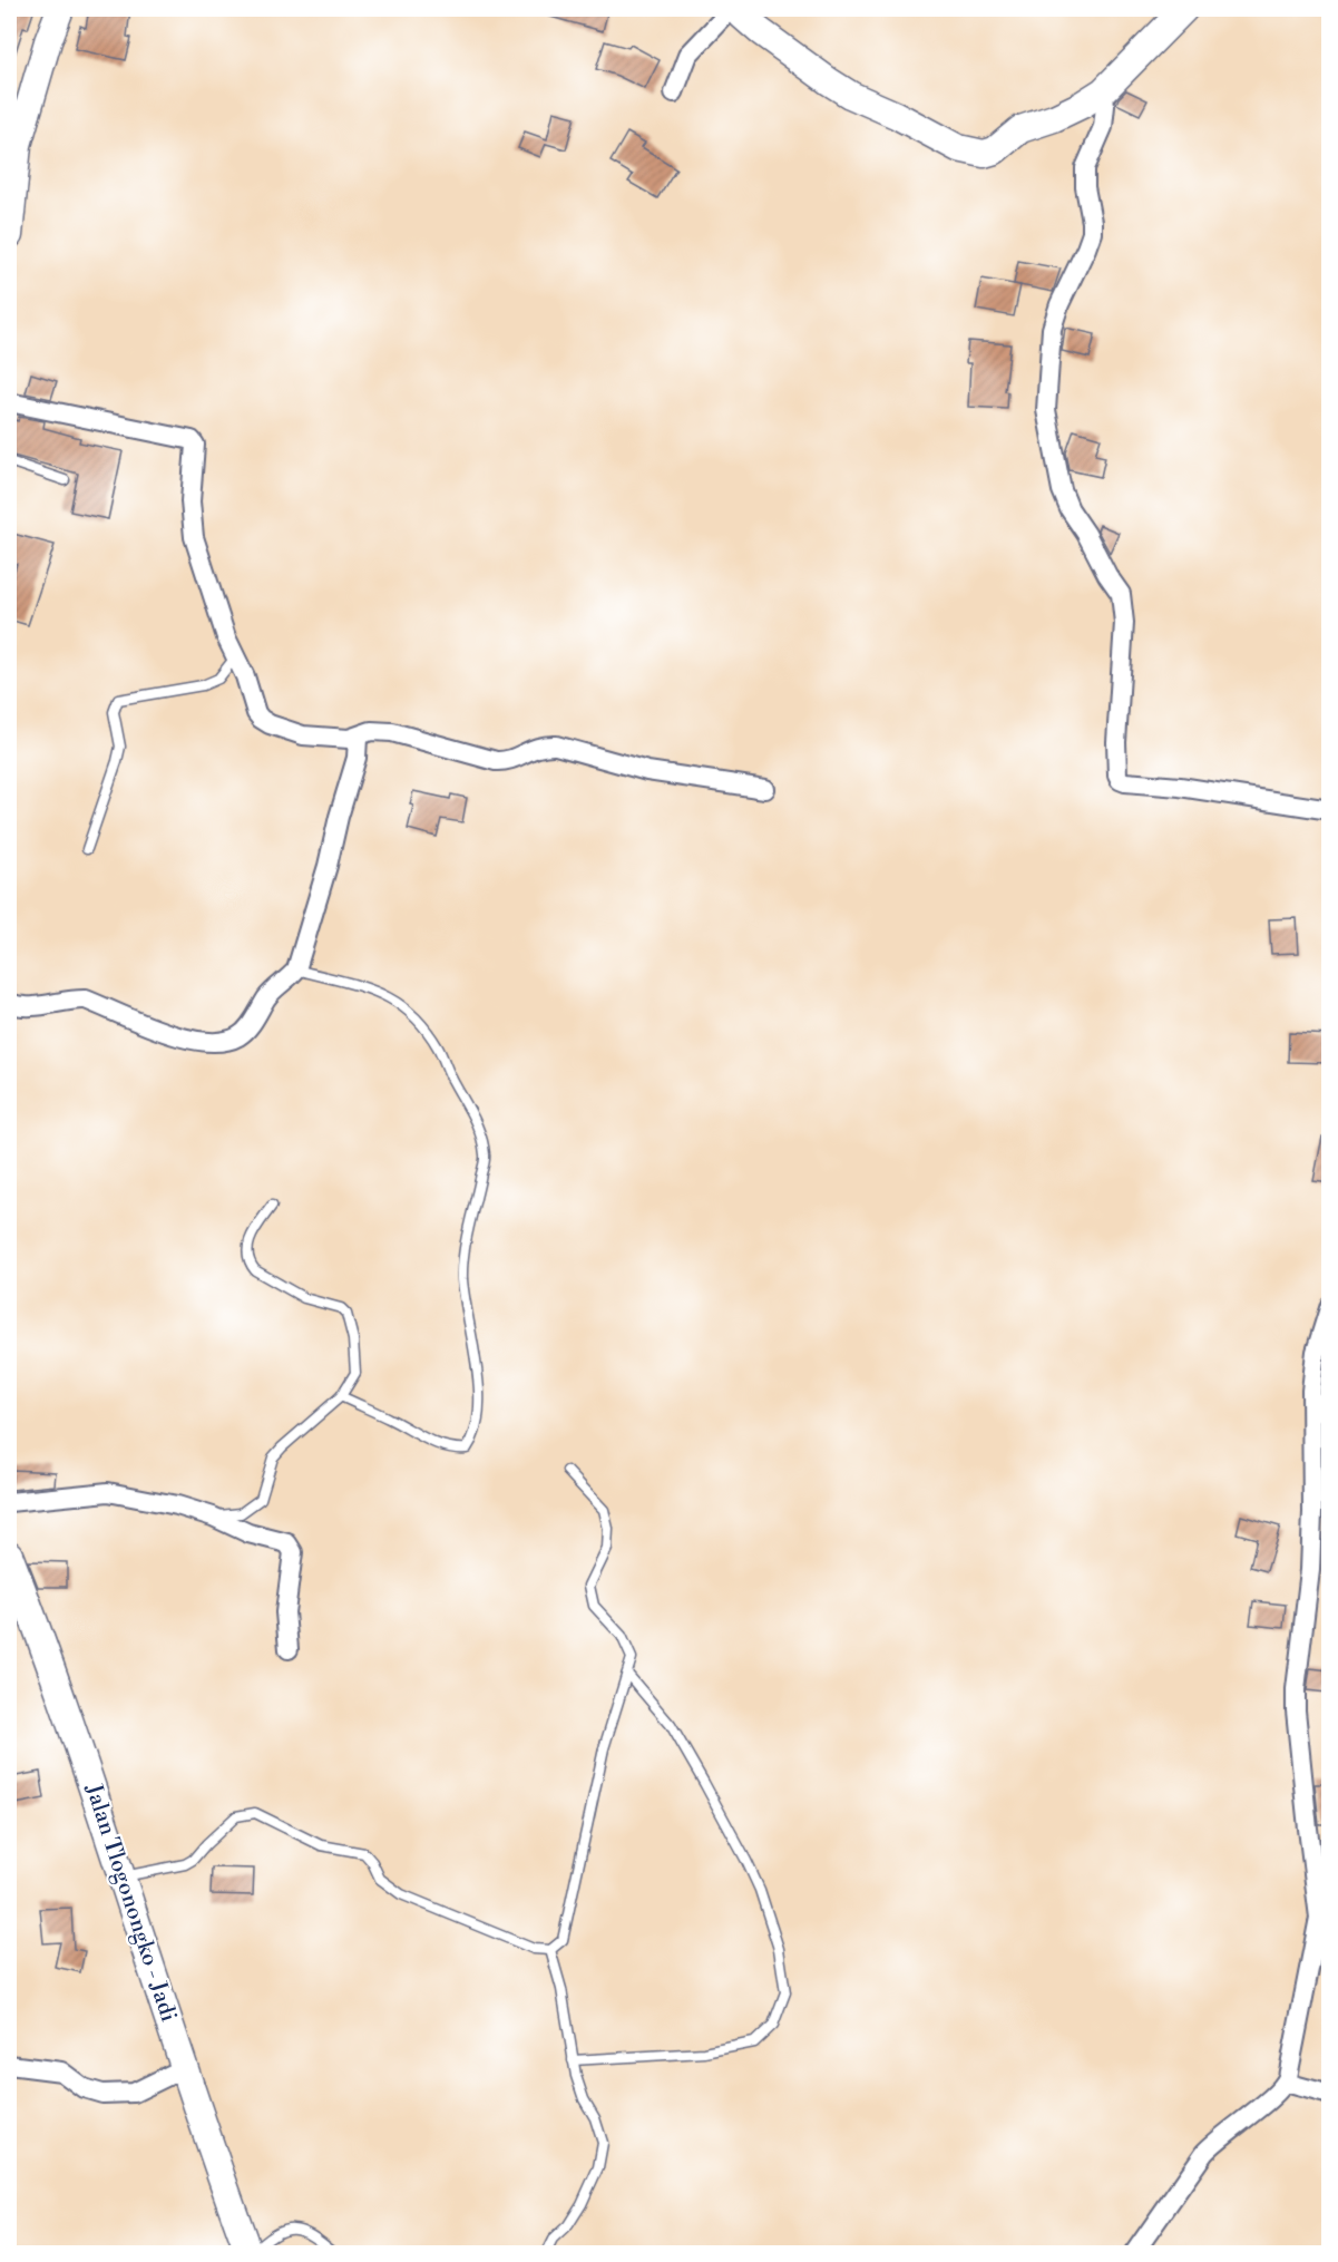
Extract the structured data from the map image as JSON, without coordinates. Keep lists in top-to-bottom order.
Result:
{
  "streets": {
    "street": ["Jalan Tlogonongko - Jadi"]
  }
}
